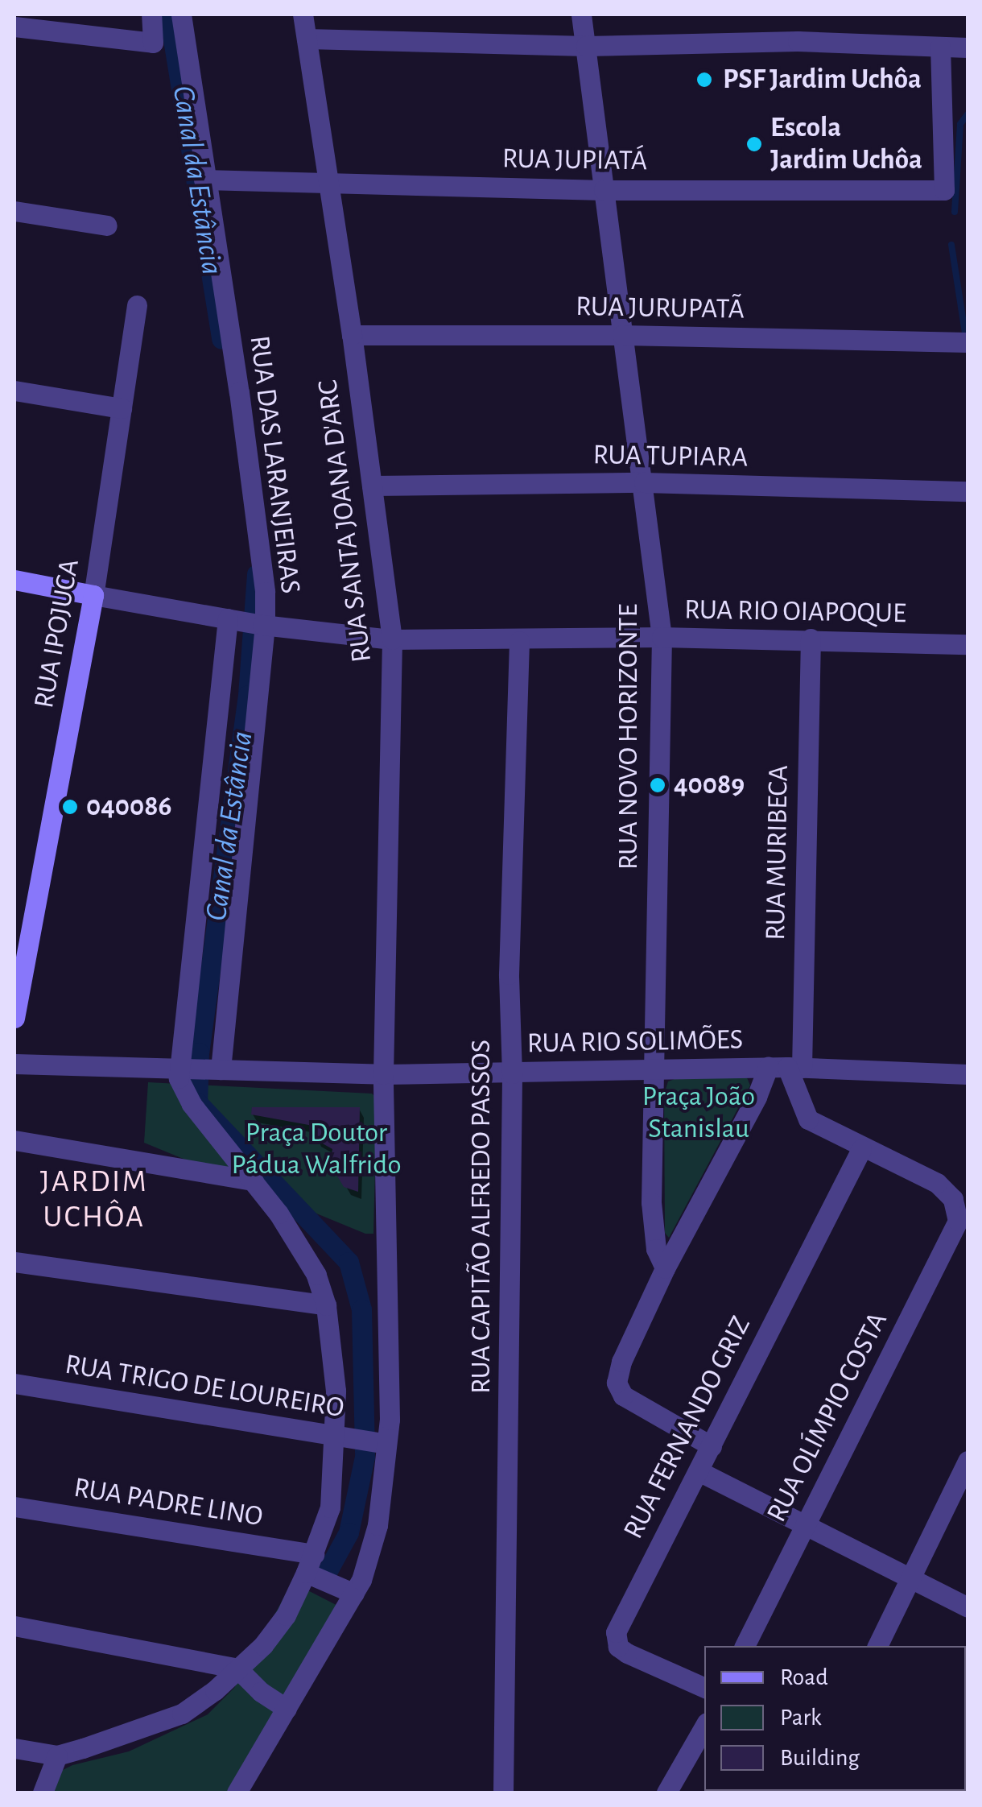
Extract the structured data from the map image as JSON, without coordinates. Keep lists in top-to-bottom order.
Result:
{
  "streets": {
    "main road": ["RUA IPOJUCA"],
    "street": [
      "RUA JUPIATÁ",
      "RUA JURUPATÃ",
      "RUA TUPIARA",
      "RUA DAS LARANJEIRAS",
      "RUA SANTA JOANA D'ARC",
      "RUA RIO OIAPOQUE",
      "RUA NOVO HORIZONTE",
      "RUA MURIBECA",
      "RUA RIO SOLIMÕES",
      "RUA CAPITÃO ALFREDO PASSOS",
      "RUA TRIGO DE LOUREIRO",
      "RUA OLÍMPIO COSTA",
      "RUA FERNANDO GRIZ",
      "RUA PADRE LINO"
    ]
  },
  "crossings": [
    ["RUA JUPIATÁ", "RUA DAS LARANJEIRAS"],
    ["RUA JUPIATÁ", "RUA SANTA JOANA D'ARC"],
    ["RUA JUPIATÁ", "RUA NOVO HORIZONTE"],
    ["RUA JURUPATÃ", "RUA SANTA JOANA D'ARC"],
    ["RUA JURUPATÃ", "RUA NOVO HORIZONTE"],
    ["RUA TUPIARA", "RUA SANTA JOANA D'ARC"],
    ["RUA TUPIARA", "RUA NOVO HORIZONTE"],
    ["RUA DAS LARANJEIRAS", "RUA RIO OIAPOQUE"],
    ["RUA DAS LARANJEIRAS", "RUA RIO SOLIMÕES"],
    ["RUA SANTA JOANA D'ARC", "RUA RIO OIAPOQUE"],
    ["RUA SANTA JOANA D'ARC", "RUA RIO SOLIMÕES"],
    ["RUA SANTA JOANA D'ARC", "RUA TRIGO DE LOUREIRO"],
    ["RUA SANTA JOANA D'ARC", "RUA PADRE LINO"],
    ["RUA RIO OIAPOQUE", "RUA IPOJUCA"],
    ["RUA RIO OIAPOQUE", "RUA NOVO HORIZONTE"],
    ["RUA RIO OIAPOQUE", "RUA MURIBECA"],
    ["RUA RIO OIAPOQUE", "RUA CAPITÃO ALFREDO PASSOS"],
    ["RUA NOVO HORIZONTE", "RUA RIO SOLIMÕES"],
    ["RUA MURIBECA", "RUA RIO SOLIMÕES"],
    ["RUA RIO SOLIMÕES", "RUA CAPITÃO ALFREDO PASSOS"],
    ["RUA OLÍMPIO COSTA", "RUA FERNANDO GRIZ"]
  ],
  "districts": ["JARDIM UCHÔA"],
  "water": ["Canal da Estância"],
  "parks": ["Praça João Stanislau", "Praça Doutor Pádua Walfrido"],
  "places": [
    "PSF Jardim Uchôa",
    "Escola Jardim Uchôa",
    "40089",
    "040086"
  ],
  "legend": ["Road", "Park", "Building"]
}
